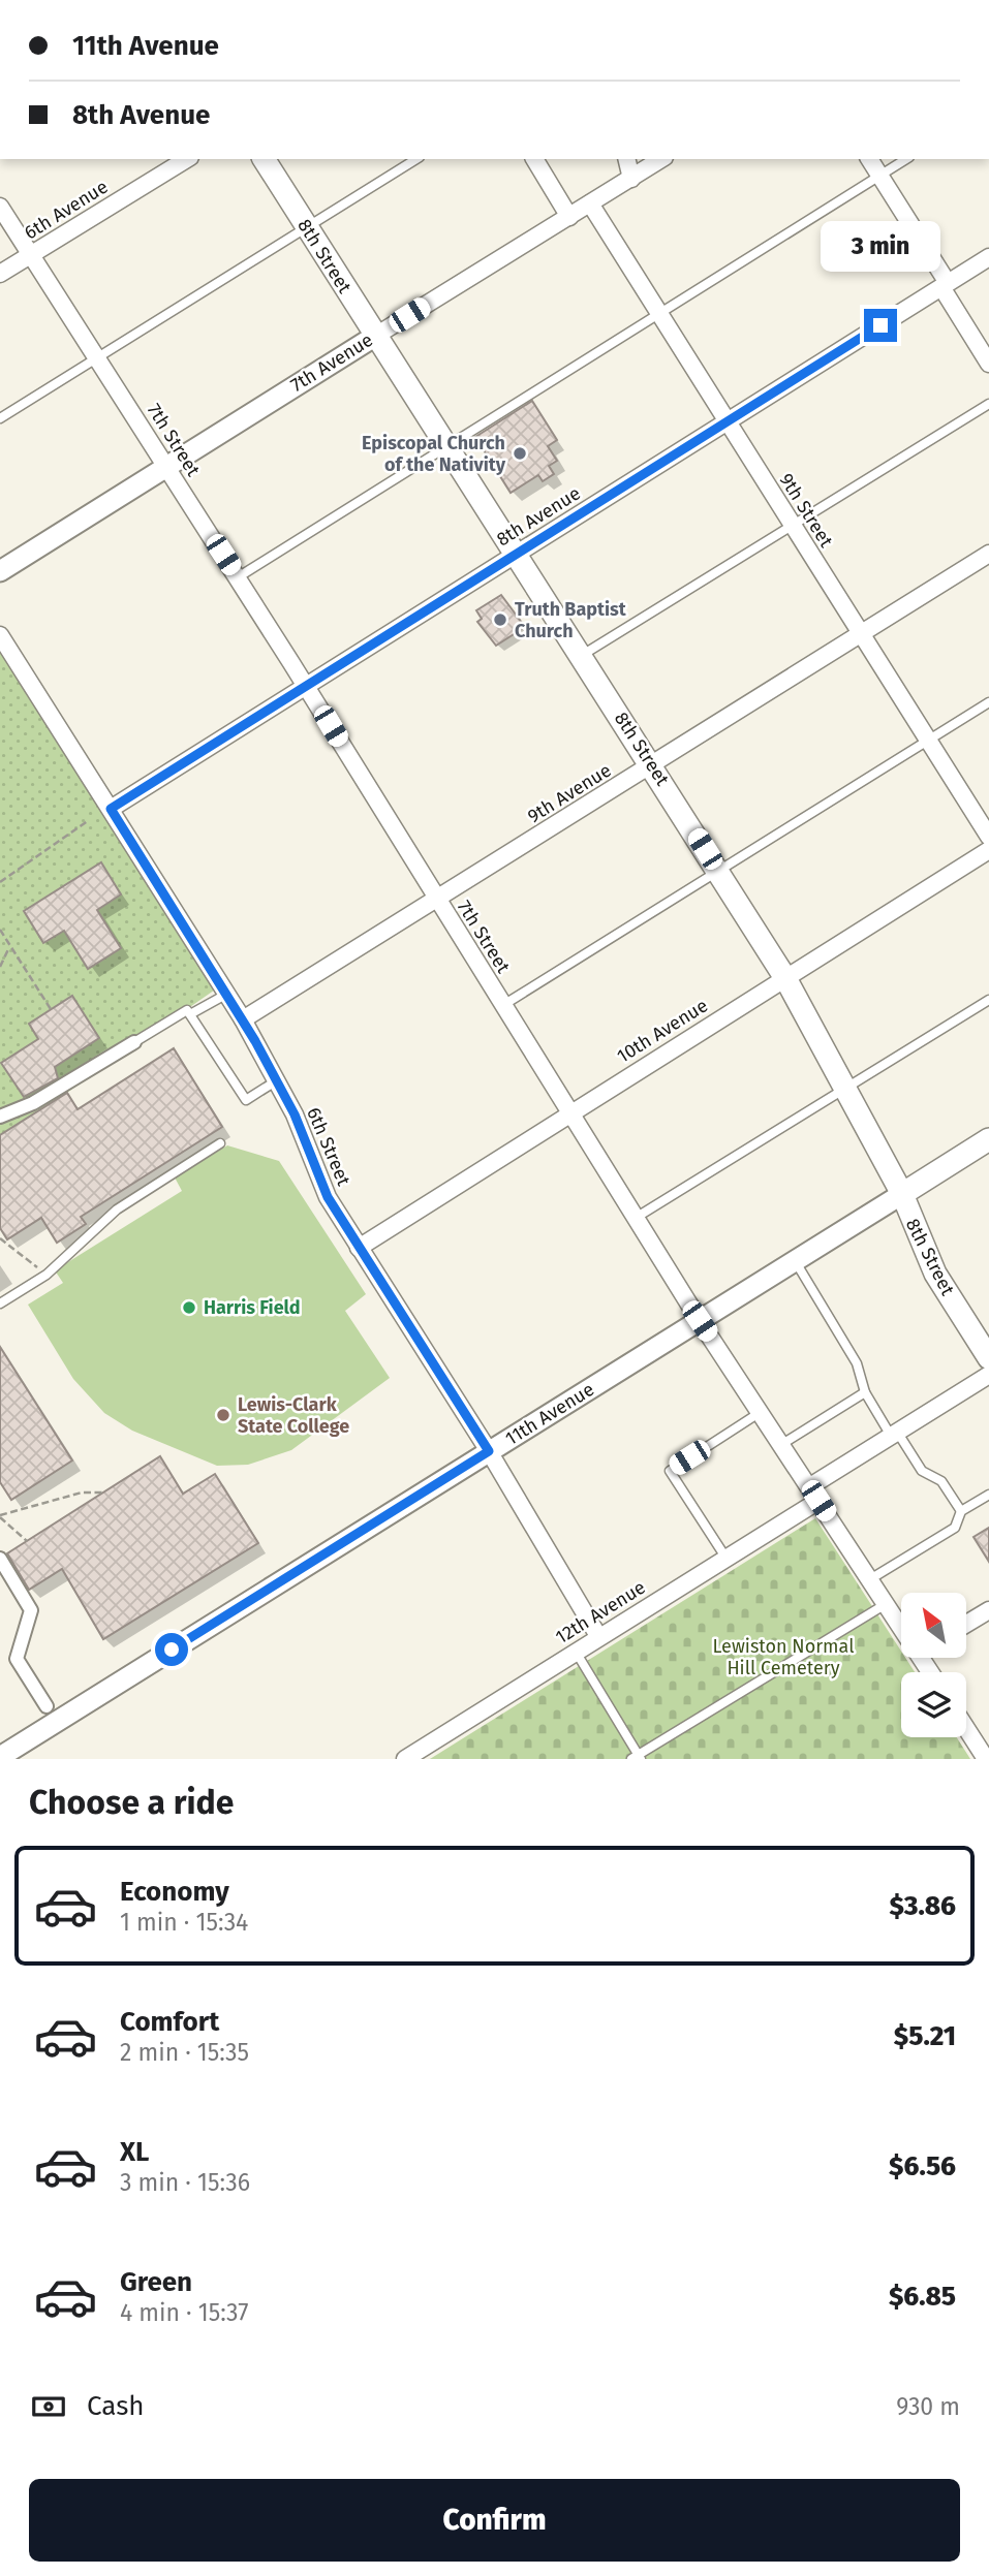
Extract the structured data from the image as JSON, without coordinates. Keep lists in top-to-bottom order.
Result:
{
  "streets": {
    "main road": ["8th Street", "11th Avenue"],
    "street": [
      "6th Avenue",
      "7th Avenue",
      "7th Street",
      "9th Street",
      "8th Avenue",
      "9th Avenue",
      "10th Avenue",
      "6th Street",
      "12th Avenue"
    ]
  },
  "crossings": [
    ["6th Avenue", "7th Street"],
    ["8th Street", "7th Avenue"],
    ["8th Street", "8th Avenue"],
    ["8th Street", "9th Avenue"],
    ["8th Street", "10th Avenue"],
    ["8th Street", "11th Avenue"],
    ["7th Avenue", "7th Street"],
    ["7th Avenue", "9th Street"],
    ["7th Street", "8th Avenue"],
    ["7th Street", "9th Avenue"],
    ["7th Street", "10th Avenue"],
    ["7th Street", "11th Avenue"],
    ["7th Street", "12th Avenue"],
    ["9th Street", "8th Avenue"],
    ["9th Street", "9th Avenue"],
    ["8th Avenue", "6th Street"],
    ["9th Avenue", "6th Street"],
    ["10th Avenue", "6th Street"],
    ["6th Street", "11th Avenue"],
    ["6th Street", "12th Avenue"]
  ],
  "parks": ["Lewiston Normal Hill Cemetery"],
  "places": [
    "Episcopal Church of the Nativity",
    "Truth Baptist Church",
    "Harris Field",
    "Lewis-Clark State College"
  ],
  "north": "top left",
  "page": {
    "banner": ["11th Avenue", "8th Avenue"],
    "bubble": "3 min",
    "heading": "Choose a ride",
    "list": [
      {
        "name": "Economy",
        "note": "1 min · 15:34",
        "value": "$3.86"
      },
      {
        "name": "Comfort",
        "note": "2 min · 15:35",
        "value": "$5.21"
      },
      {
        "name": "XL",
        "note": "3 min · 15:36",
        "value": "$6.56"
      },
      {
        "name": "Green",
        "note": "4 min · 15:37",
        "value": "$6.85"
      }
    ],
    "pay": ["Cash", "930 m"],
    "buttons": "Confirm"
  }
}
